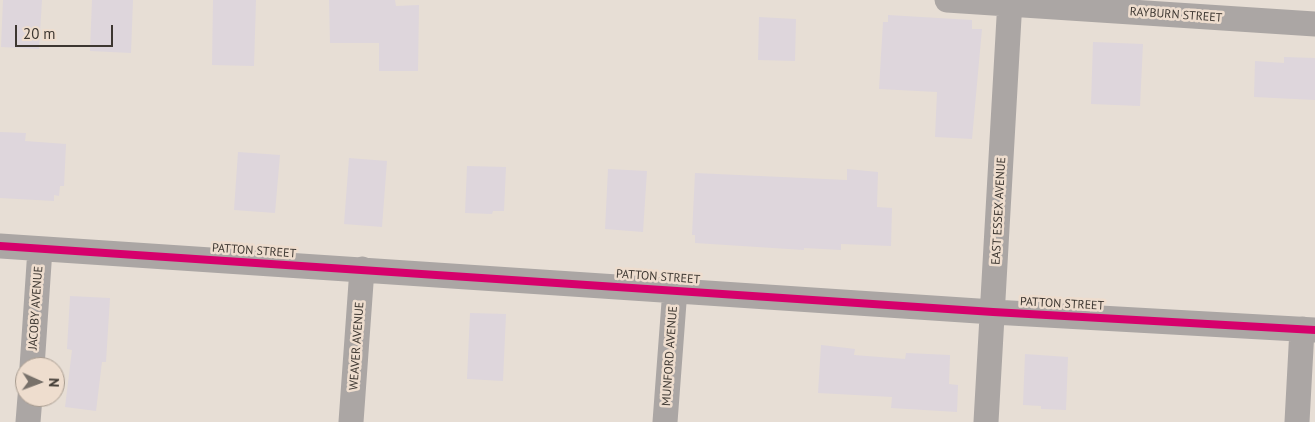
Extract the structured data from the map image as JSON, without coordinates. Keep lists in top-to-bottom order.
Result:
{
  "streets": {
    "street": [
      "RAYBURN STREET",
      "EAST ESSEX AVENUE",
      "PATTON STREET",
      "JACOBY AVENUE",
      "WEAVER AVENUE",
      "MUNFORD AVENUE"
    ]
  },
  "crossings": [
    ["RAYBURN STREET", "EAST ESSEX AVENUE"],
    ["EAST ESSEX AVENUE", "PATTON STREET"],
    ["PATTON STREET", "JACOBY AVENUE"],
    ["PATTON STREET", "WEAVER AVENUE"],
    ["PATTON STREET", "MUNFORD AVENUE"]
  ],
  "scale_bar": "20 m",
  "north": "right"
}
